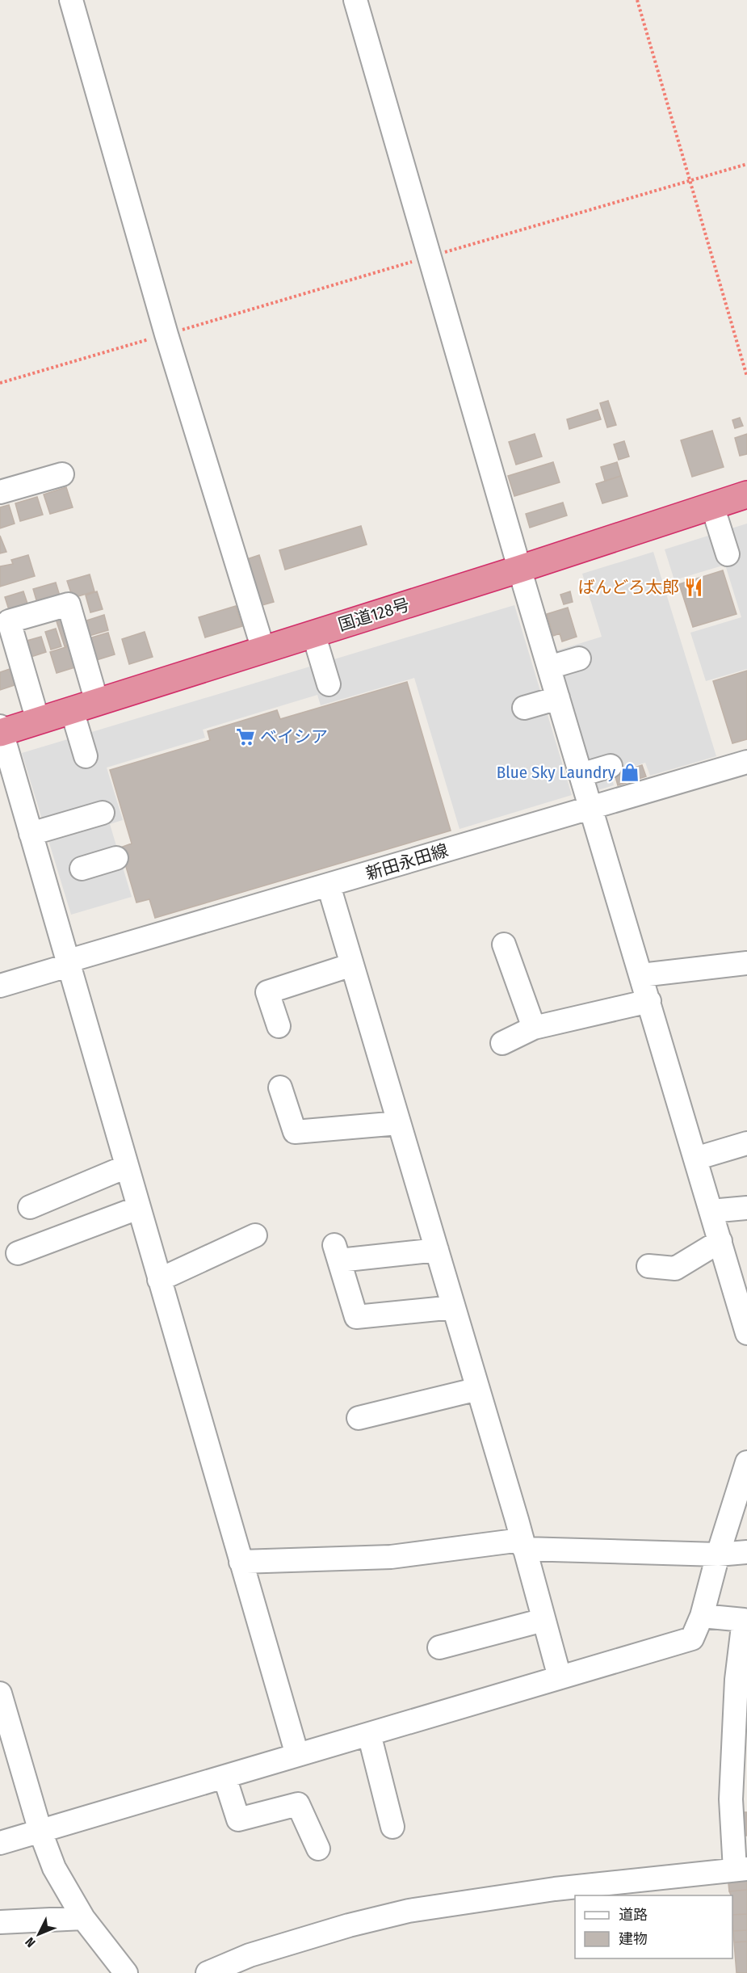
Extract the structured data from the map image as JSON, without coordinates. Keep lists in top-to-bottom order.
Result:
{
  "streets": {
    "highway": ["国道128号"],
    "street": ["新田永田線"]
  },
  "places": {
    "restaurant": ["ばんどろ太郎"],
    "supermarket": ["ベイシア"],
    "shop": ["Blue Sky Laundry"]
  },
  "legend": ["道路", "建物"],
  "north": "bottom left"
}
